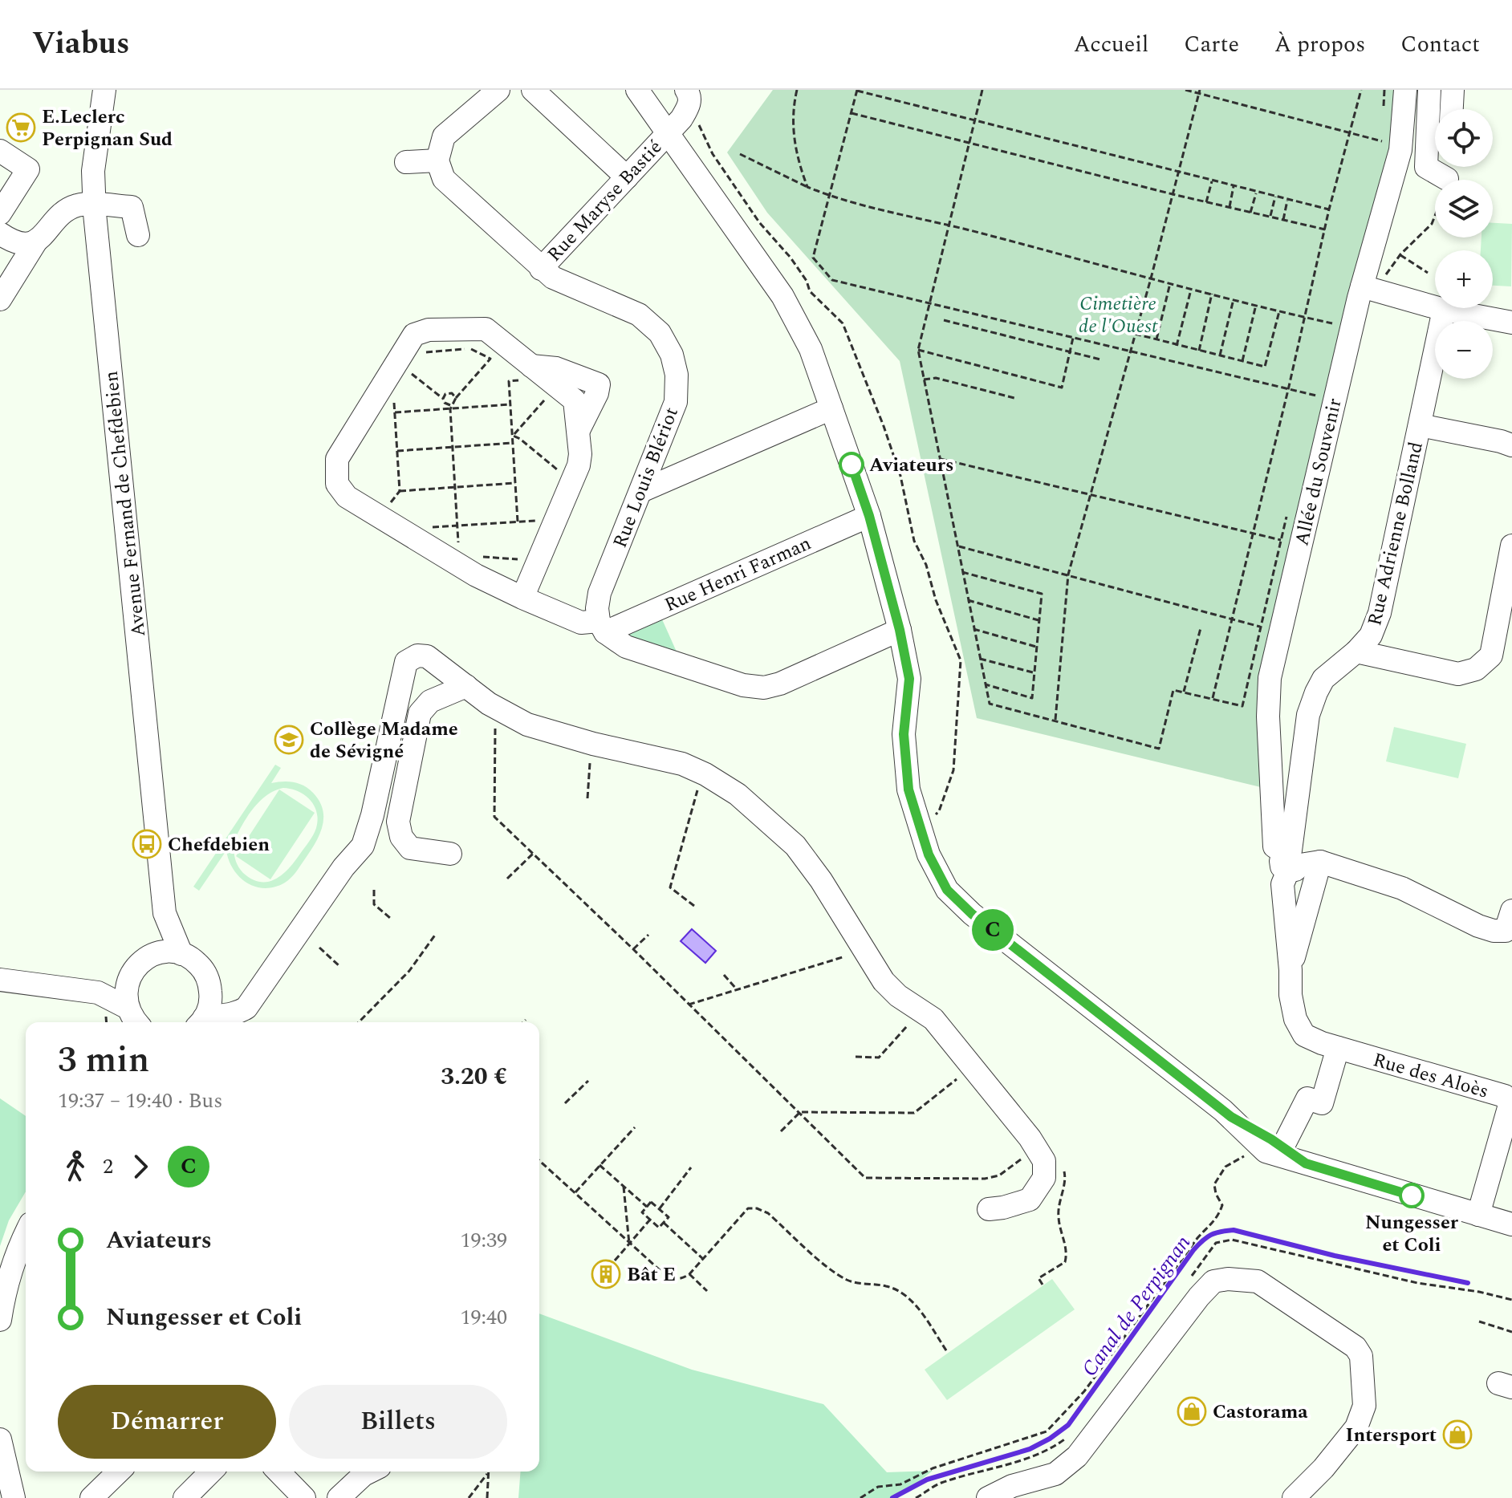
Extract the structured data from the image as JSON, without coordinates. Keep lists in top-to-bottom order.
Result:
{
  "streets": {
    "street": [
      "Rue Maryse Bastié",
      "Allée du Souvenir",
      "Rue Louis Blériot",
      "Avenue Fernand de Chefdebien",
      "Rue Adrienne Bolland",
      "Rue Henri Farman",
      "Rue des Aloès"
    ]
  },
  "crossings": [
    ["Rue Maryse Bastié", "Rue Louis Blériot"],
    ["Allée du Souvenir", "Rue Adrienne Bolland"],
    ["Allée du Souvenir", "Rue des Aloès"],
    ["Rue Louis Blériot", "Rue Henri Farman"],
    ["Rue Adrienne Bolland", "Rue des Aloès"]
  ],
  "water": ["Canal de Perpignan"],
  "parks": ["Cimetière de l'Ouest"],
  "places": {
    "supermarket": ["E.Leclerc Perpignan Sud"],
    "other": ["Aviateurs", "Nungesser et Coli"],
    "school or university": ["Collège Madame de Sévigné"],
    "bus stop": ["Chefdebien"],
    "building": ["Bât E"],
    "shop": ["Castorama", "Intersport"]
  },
  "lines": ["bus line C"],
  "page": {
    "header": "Viabus",
    "nav": [
      "Accueil",
      "Carte",
      "À propos",
      "Contact"
    ],
    "on_map": "C",
    "map_buttons": ["+", "−"],
    "heading": ["3 min", "19:37 – 19:40 · Bus", "3.20 €"],
    "legs": ["2", "C"],
    "list": [
      {
        "name": "Aviateurs",
        "value": "19:39"
      },
      {
        "name": "Nungesser et Coli",
        "value": "19:40"
      }
    ],
    "buttons": ["Démarrer", "Billets"]
  }
}
